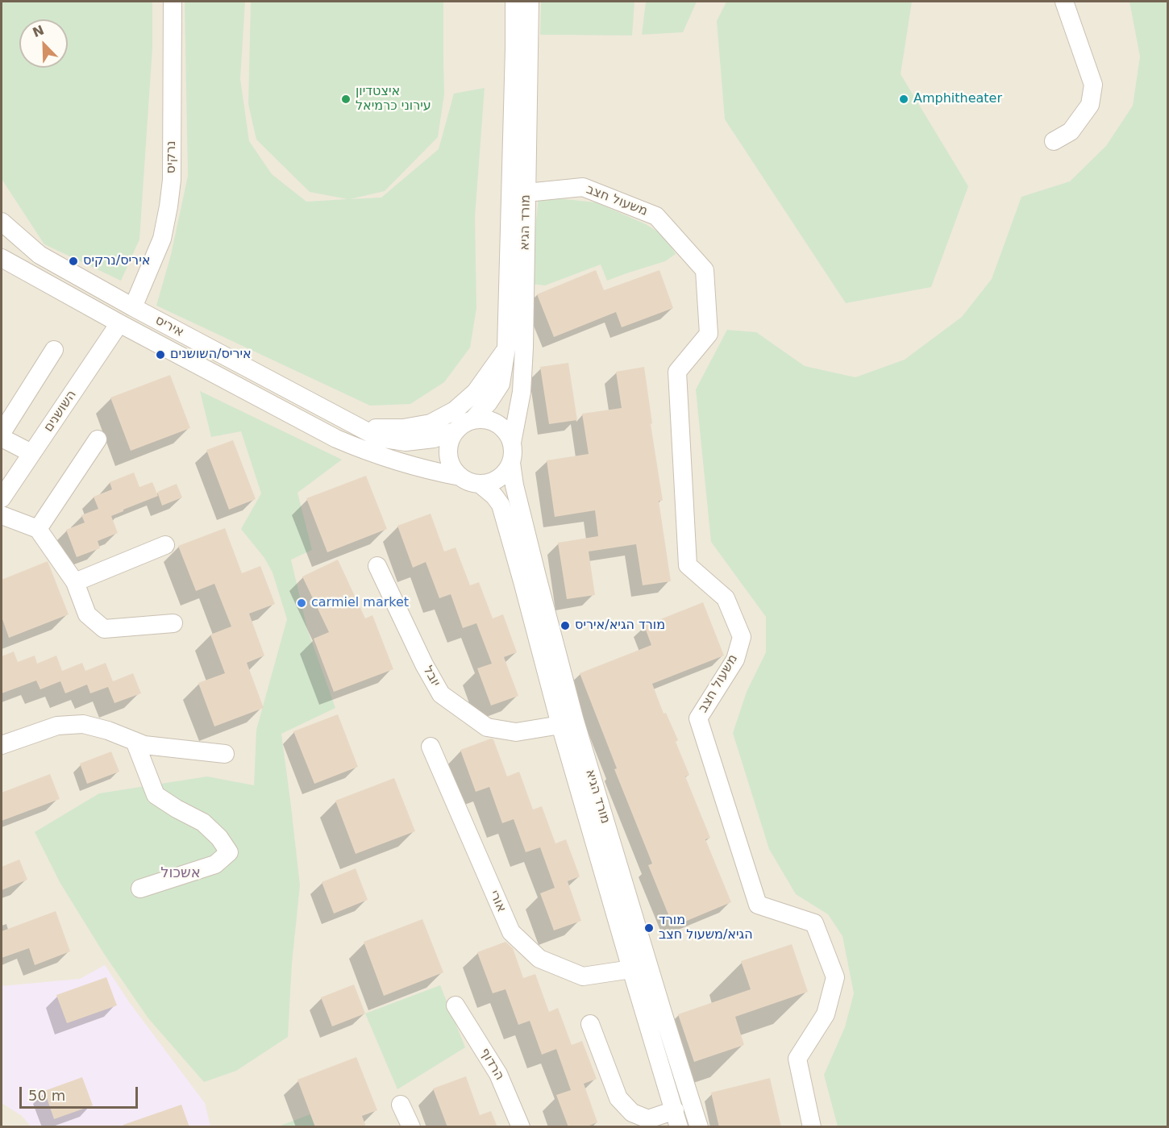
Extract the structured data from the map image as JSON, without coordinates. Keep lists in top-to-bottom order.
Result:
{
  "streets": {
    "street": [
      "נרקיס",
      "משעול חצב",
      "מורד הגיא",
      "איריס",
      "השושנים",
      "יובל",
      "אורי",
      "הרדוף"
    ]
  },
  "crossings": [
    ["נרקיס", "איריס"],
    ["משעול חצב", "מורד הגיא"],
    ["מורד הגיא", "איריס"],
    ["מורד הגיא", "יובל"],
    ["מורד הגיא", "אורי"],
    ["איריס", "השושנים"]
  ],
  "districts": ["אשכול"],
  "places": [
    "איצטדיון עירוני כרמיאל",
    "Amphitheater",
    "איריס/נרקיס",
    "איריס/השושנים",
    "carmiel market",
    "מורד הגיא/איריס",
    "מורד הגיא/משעול חצב"
  ],
  "scale_bar": "50 m",
  "north": "top left"
}
